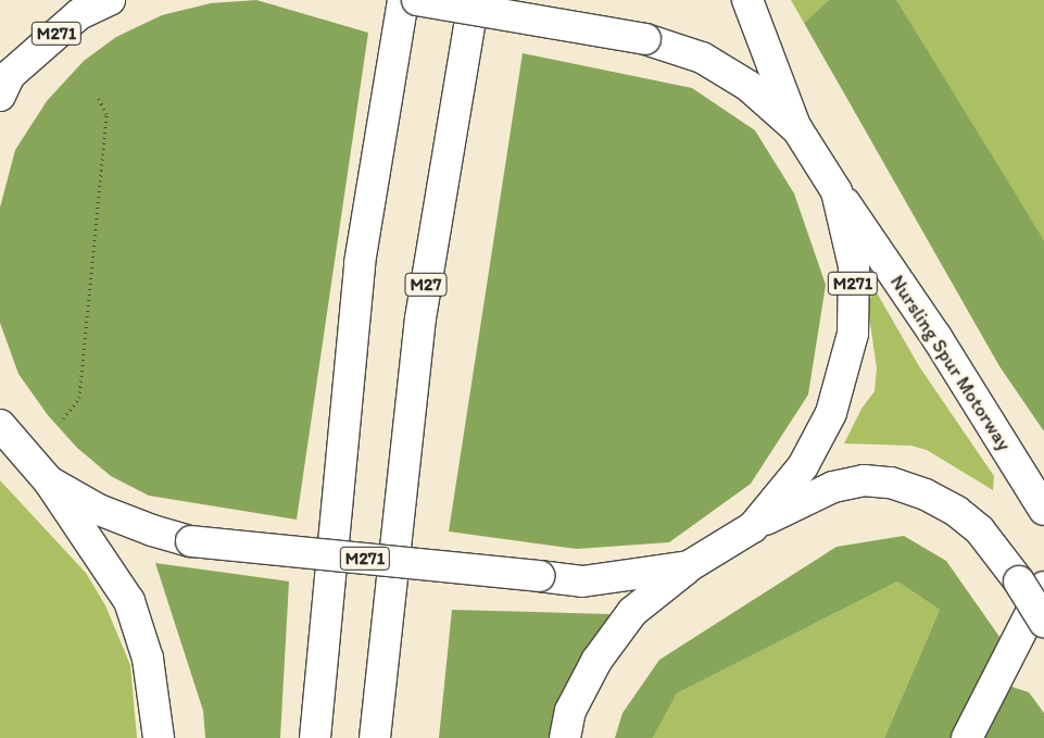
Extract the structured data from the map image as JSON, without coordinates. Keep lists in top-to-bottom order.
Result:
{
  "streets": {
    "main road": ["M271", "M27", "Nursling Spur Motorway"]
  },
  "crossings": [
    ["M271", "Nursling Spur Motorway"]
  ]
}
